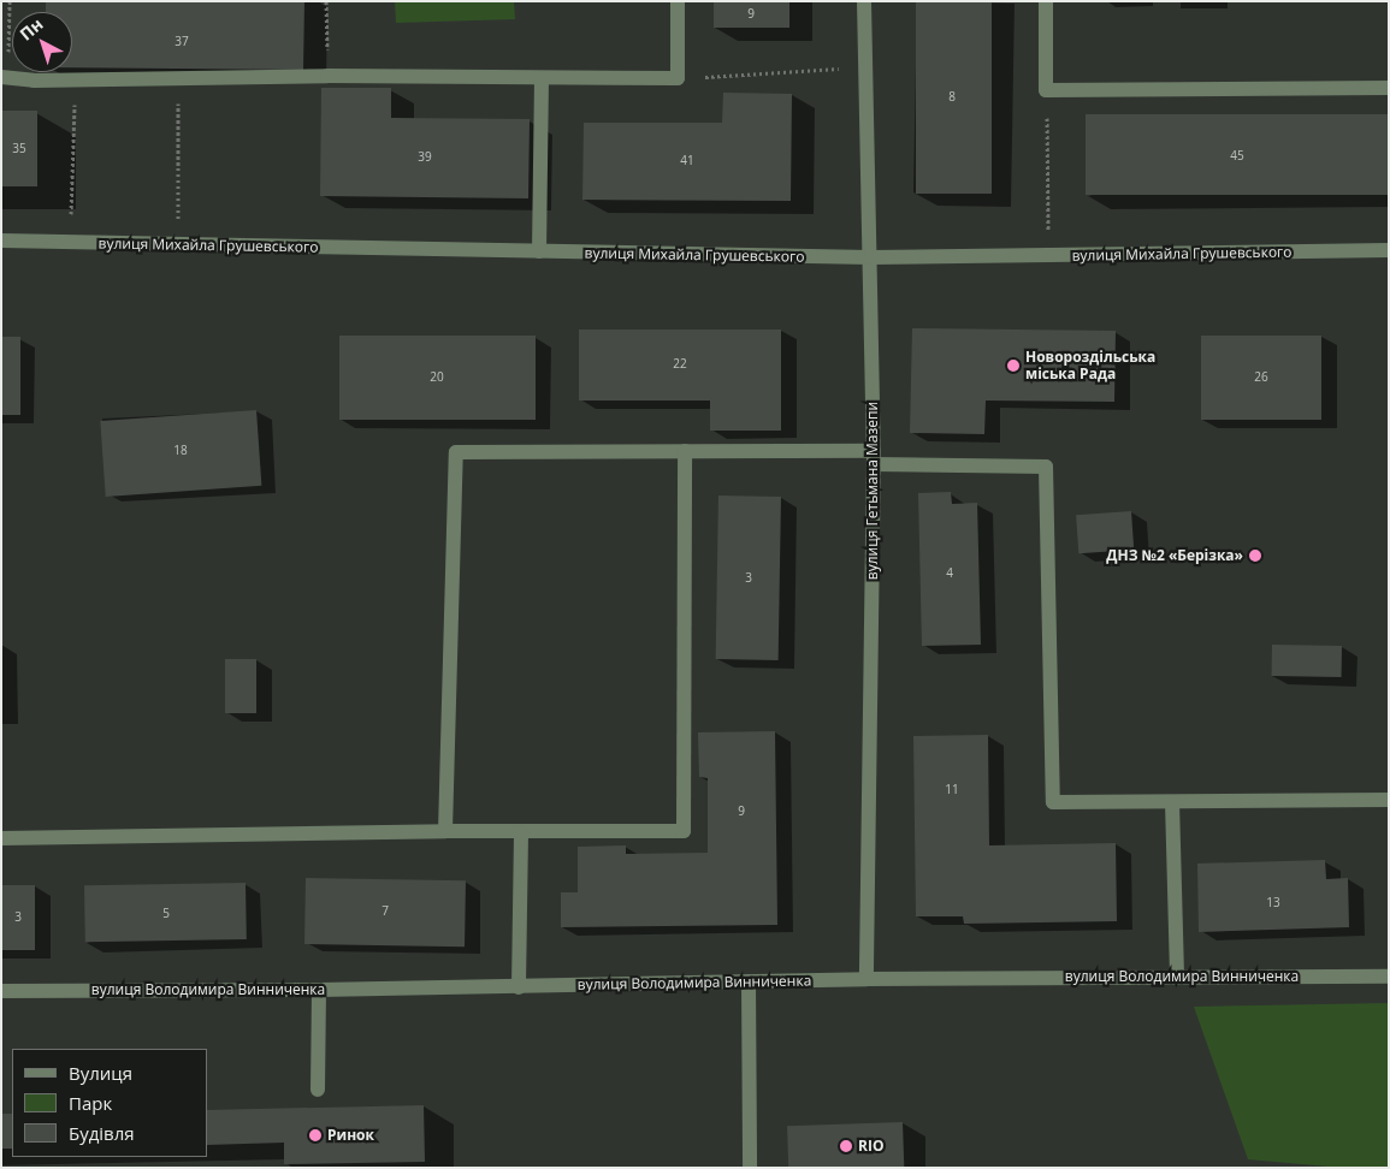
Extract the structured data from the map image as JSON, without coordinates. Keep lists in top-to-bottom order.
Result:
{
  "streets": {
    "street": ["вулиця Михайла Грушевського", "вулиця Гетьмана Мазепи", "вулиця Володимира Винниченка"]
  },
  "crossings": [
    ["вулиця Михайла Грушевського", "вулиця Гетьмана Мазепи"],
    ["вулиця Гетьмана Мазепи", "вулиця Володимира Винниченка"]
  ],
  "places": [
    "Новороздільська міська Рада",
    "ДНЗ №2 «Берізка»",
    "Ринок",
    "RIO"
  ],
  "house_numbers": [
    "9",
    "37",
    "8",
    "35",
    "45",
    "39",
    "41",
    "22",
    "20",
    "26",
    "18",
    "4",
    "3",
    "11",
    "9",
    "13",
    "7",
    "5",
    "3"
  ],
  "legend": ["Вулиця", "Парк", "Будівля"],
  "north": "top left"
}
